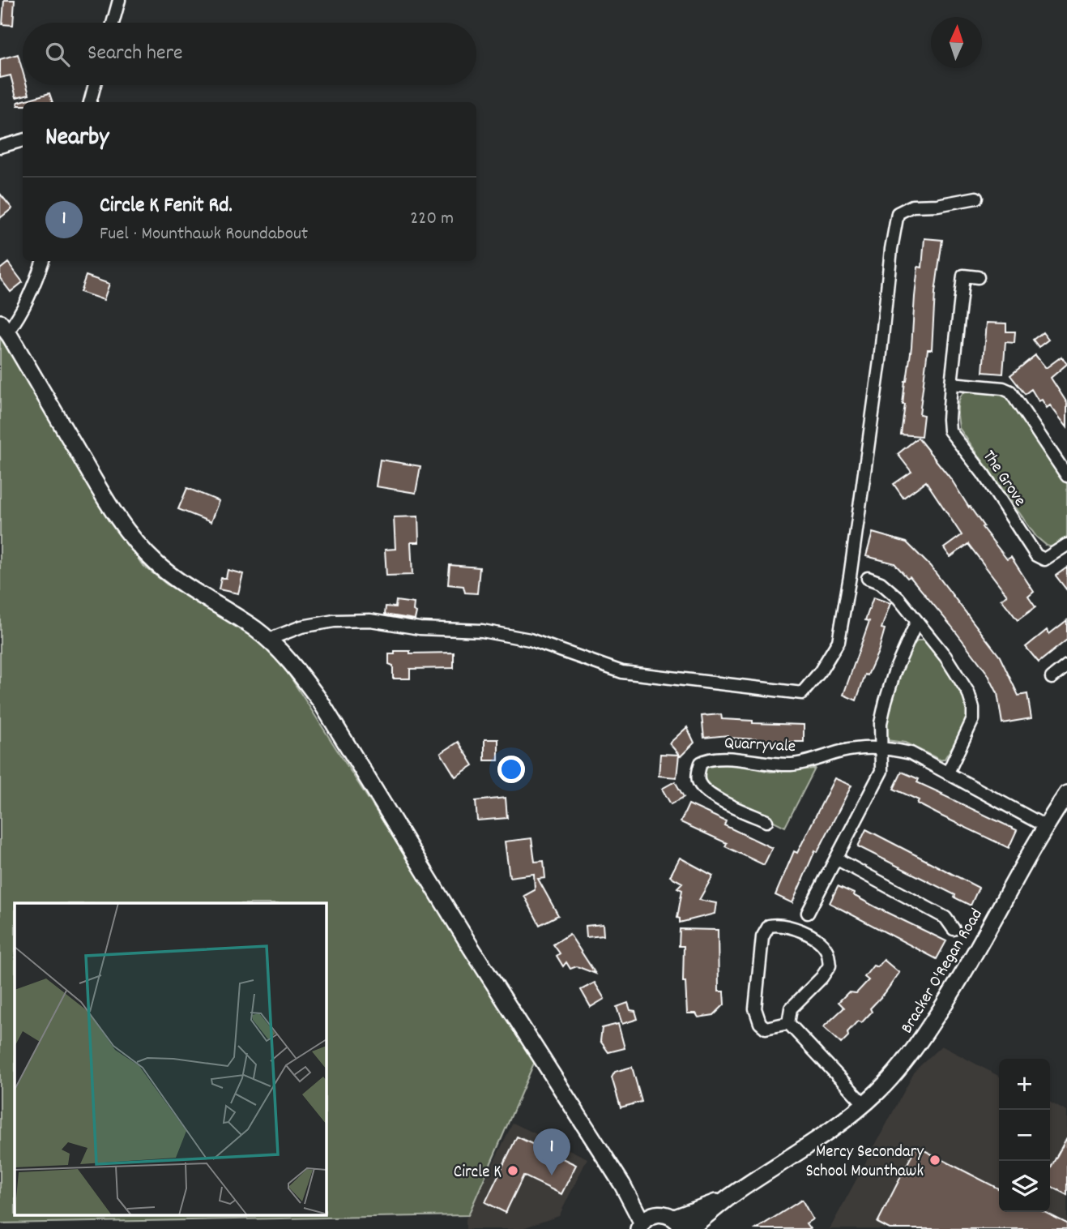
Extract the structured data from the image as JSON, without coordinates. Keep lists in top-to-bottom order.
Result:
{
  "streets": {
    "main road": ["Bracker O'Regan Road"],
    "street": ["The Grove", "Quarryvale"]
  },
  "crossings": [
    ["Quarryvale", "Bracker O'Regan Road"]
  ],
  "places": ["Mercy Secondary School Mounthawk", "Circle K"],
  "north": "top",
  "page": {
    "search": "Search here",
    "heading": "Nearby",
    "list": [
      {
        "mark": "1",
        "name": "Circle K Fenit Rd.",
        "note": "Fuel · Mounthawk Roundabout",
        "value": "220 m"
      }
    ],
    "map_buttons": ["+", "−"],
    "pins": "1"
  }
}
